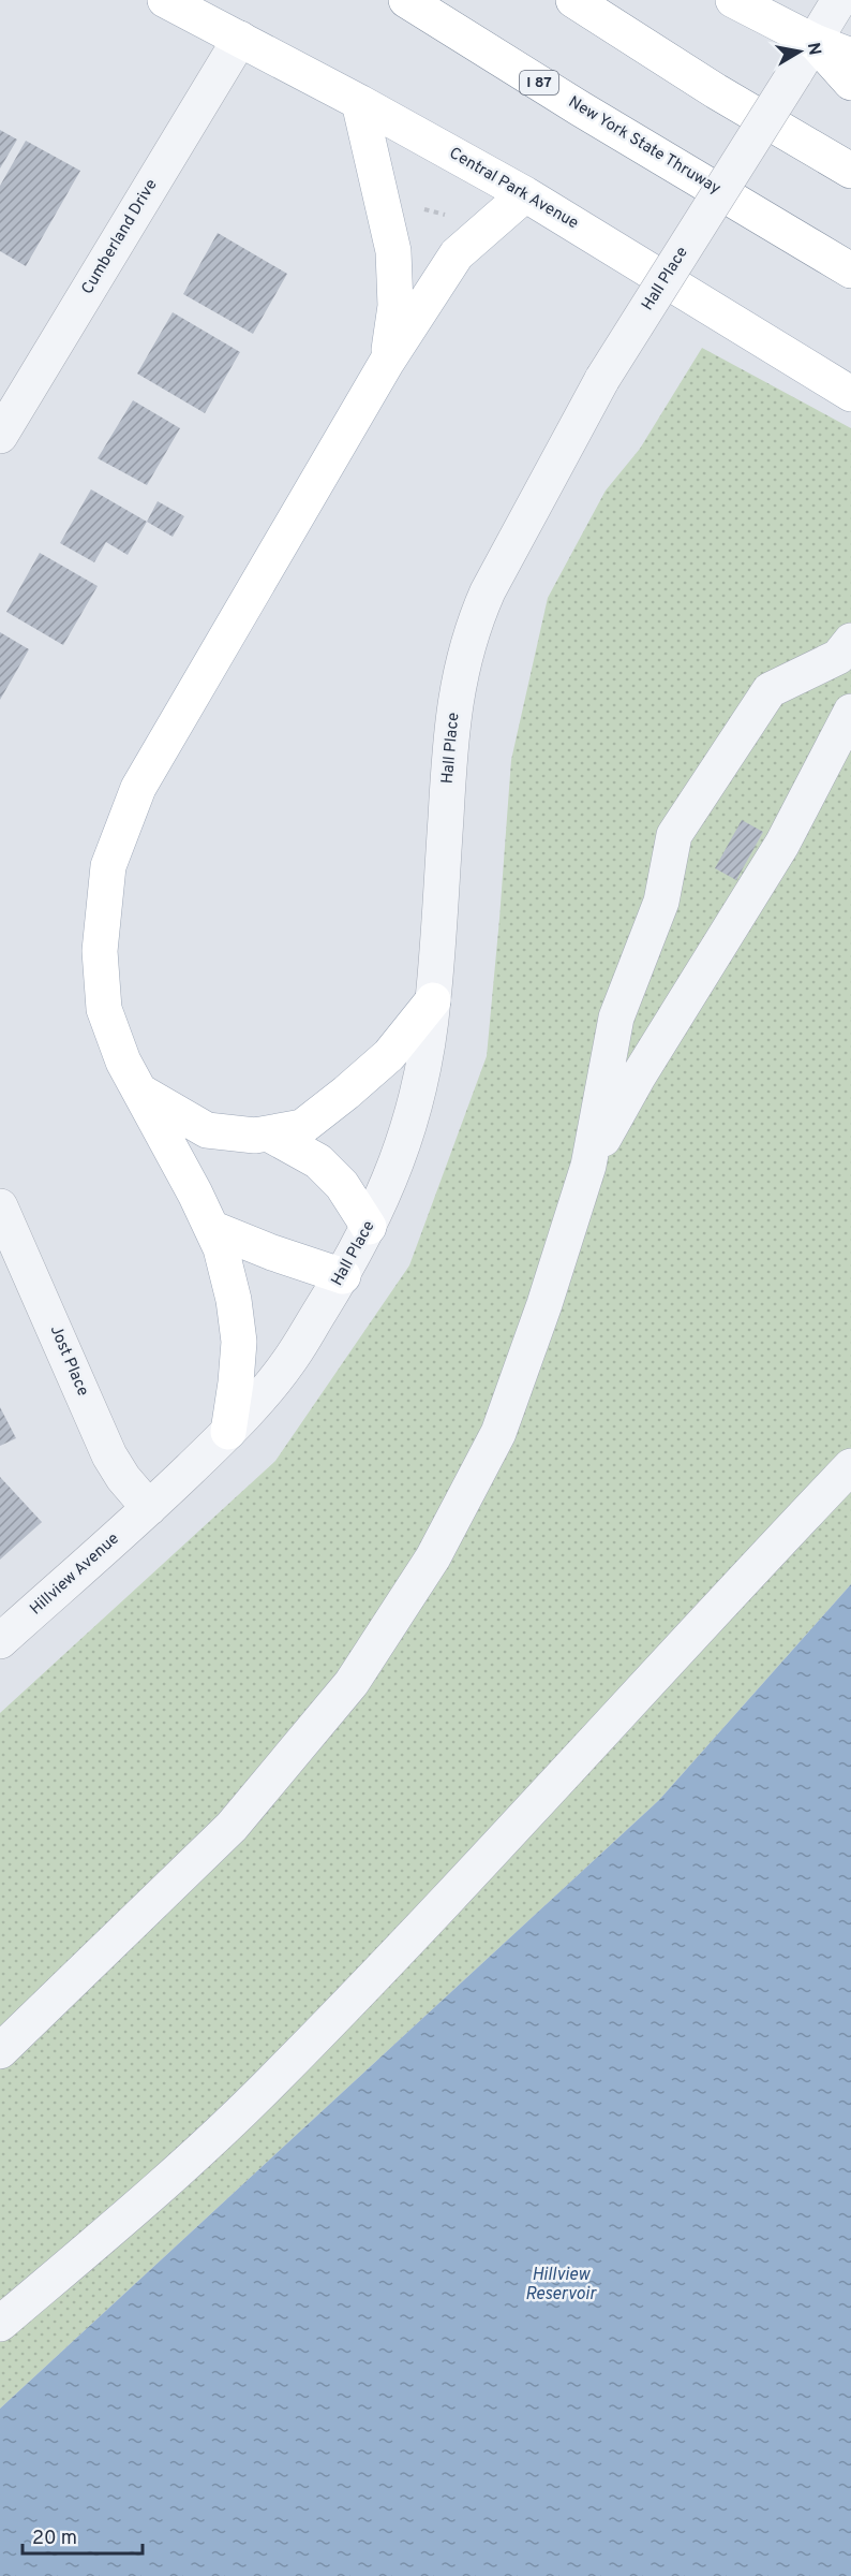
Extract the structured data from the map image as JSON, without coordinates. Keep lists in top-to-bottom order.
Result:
{
  "streets": {
    "main road": ["I 87", "New York State Thruway", "Central Park Avenue"],
    "street": [
      "Cumberland Drive",
      "Hall Place",
      "Jost Place",
      "Hillview Avenue"
    ]
  },
  "crossings": [
    ["Central Park Avenue", "Cumberland Drive"],
    ["Hall Place", "Jost Place"],
    ["Hall Place", "Hillview Avenue"],
    ["Jost Place", "Hillview Avenue"]
  ],
  "water": ["Hillview Reservoir"],
  "scale_bar": "20 m",
  "north": "right"
}
